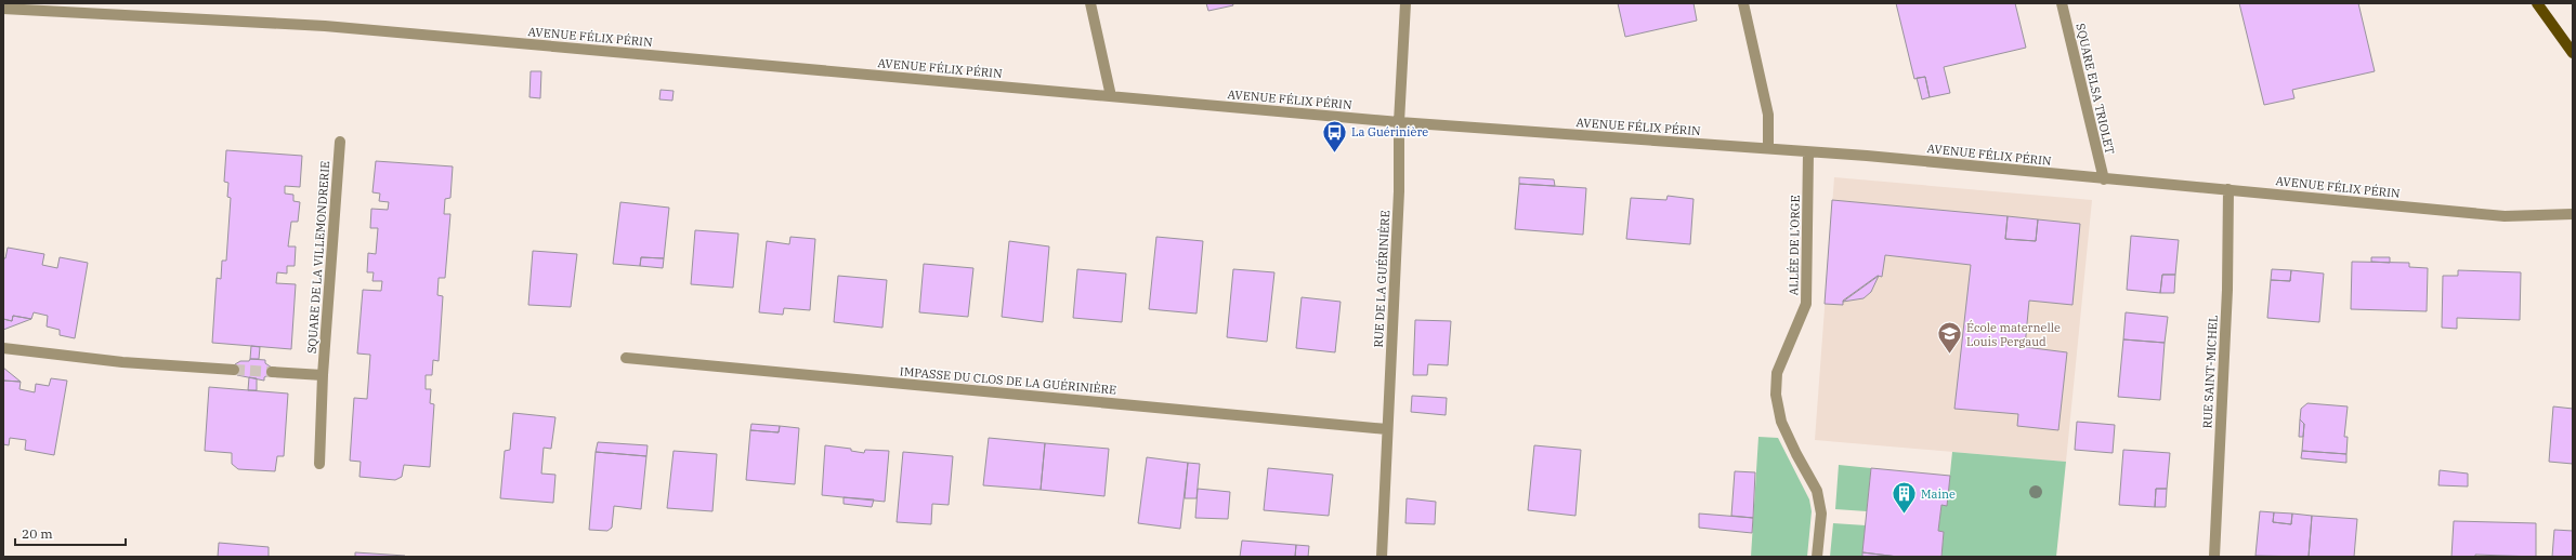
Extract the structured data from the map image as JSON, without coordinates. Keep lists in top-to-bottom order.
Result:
{
  "streets": {
    "street": [
      "AVENUE FÉLIX PÉRIN",
      "SQUARE ELSA TRIOLET",
      "ALLÉE DE L'ORGE",
      "SQUARE DE LA VILLEMONDRERIE",
      "RUE DE LA GUÉRINIÈRE",
      "RUE SAINT-MICHEL",
      "IMPASSE DU CLOS DE LA GUÉRINIÈRE"
    ]
  },
  "crossings": [
    ["AVENUE FÉLIX PÉRIN", "SQUARE ELSA TRIOLET"],
    ["AVENUE FÉLIX PÉRIN", "ALLÉE DE L'ORGE"],
    ["AVENUE FÉLIX PÉRIN", "RUE DE LA GUÉRINIÈRE"],
    ["AVENUE FÉLIX PÉRIN", "RUE SAINT-MICHEL"],
    ["RUE DE LA GUÉRINIÈRE", "IMPASSE DU CLOS DE LA GUÉRINIÈRE"]
  ],
  "places": {
    "bus stop": ["La Guérinière"],
    "school or university": ["École maternelle Louis Pergaud"],
    "building": ["Maine"]
  },
  "scale_bar": "20 m"
}
